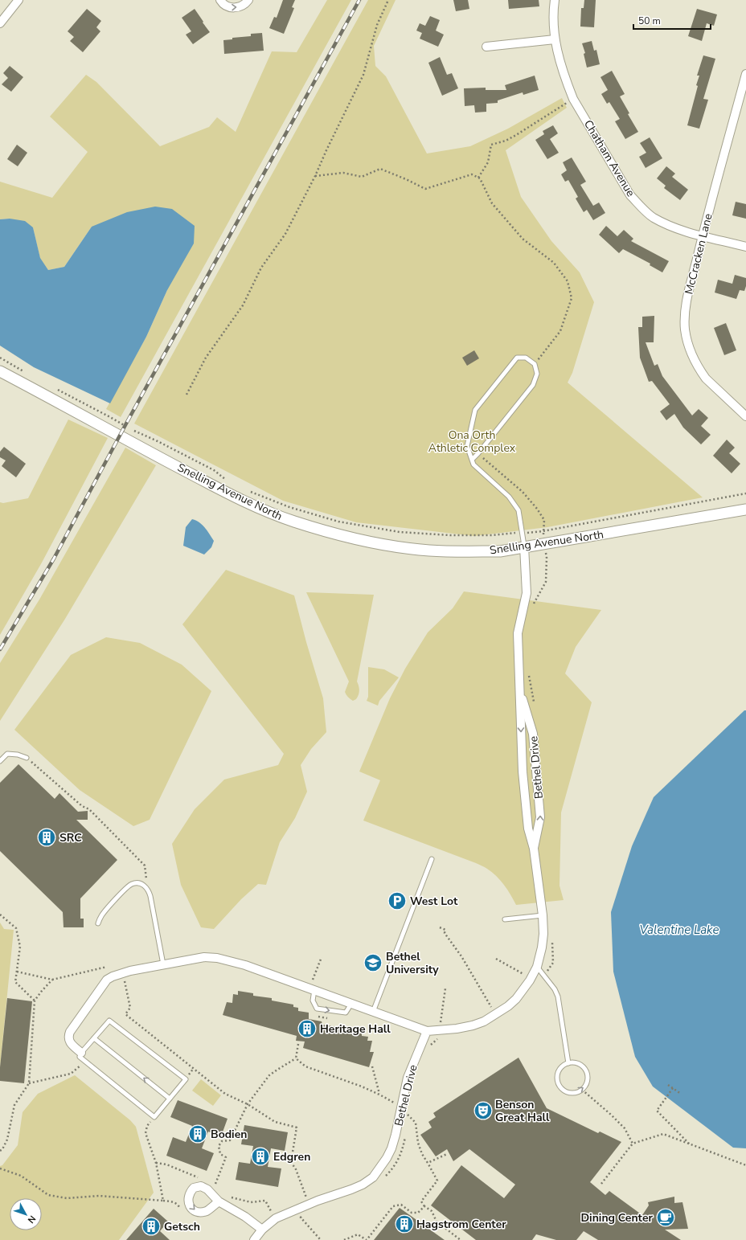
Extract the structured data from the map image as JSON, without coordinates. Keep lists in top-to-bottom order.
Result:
{
  "streets": {
    "street": [
      "Chatham Avenue",
      "McCracken Lane",
      "Snelling Avenue North",
      "Bethel Drive"
    ]
  },
  "crossings": [
    ["Chatham Avenue", "McCracken Lane"],
    ["Snelling Avenue North", "Bethel Drive"]
  ],
  "water": ["Valentine Lake"],
  "parks": ["Ona Orth Athletic Complex"],
  "places": {
    "building": [
      "SRC",
      "Heritage Hall",
      "Bodien",
      "Edgren",
      "Hagstrom Center",
      "Getsch"
    ],
    "parking": ["West Lot"],
    "school or university": ["Bethel University"],
    "theatre": ["Benson Great Hall"],
    "cafe": ["Dining Center"]
  },
  "scale_bar": "50 m",
  "north": "bottom right"
}
